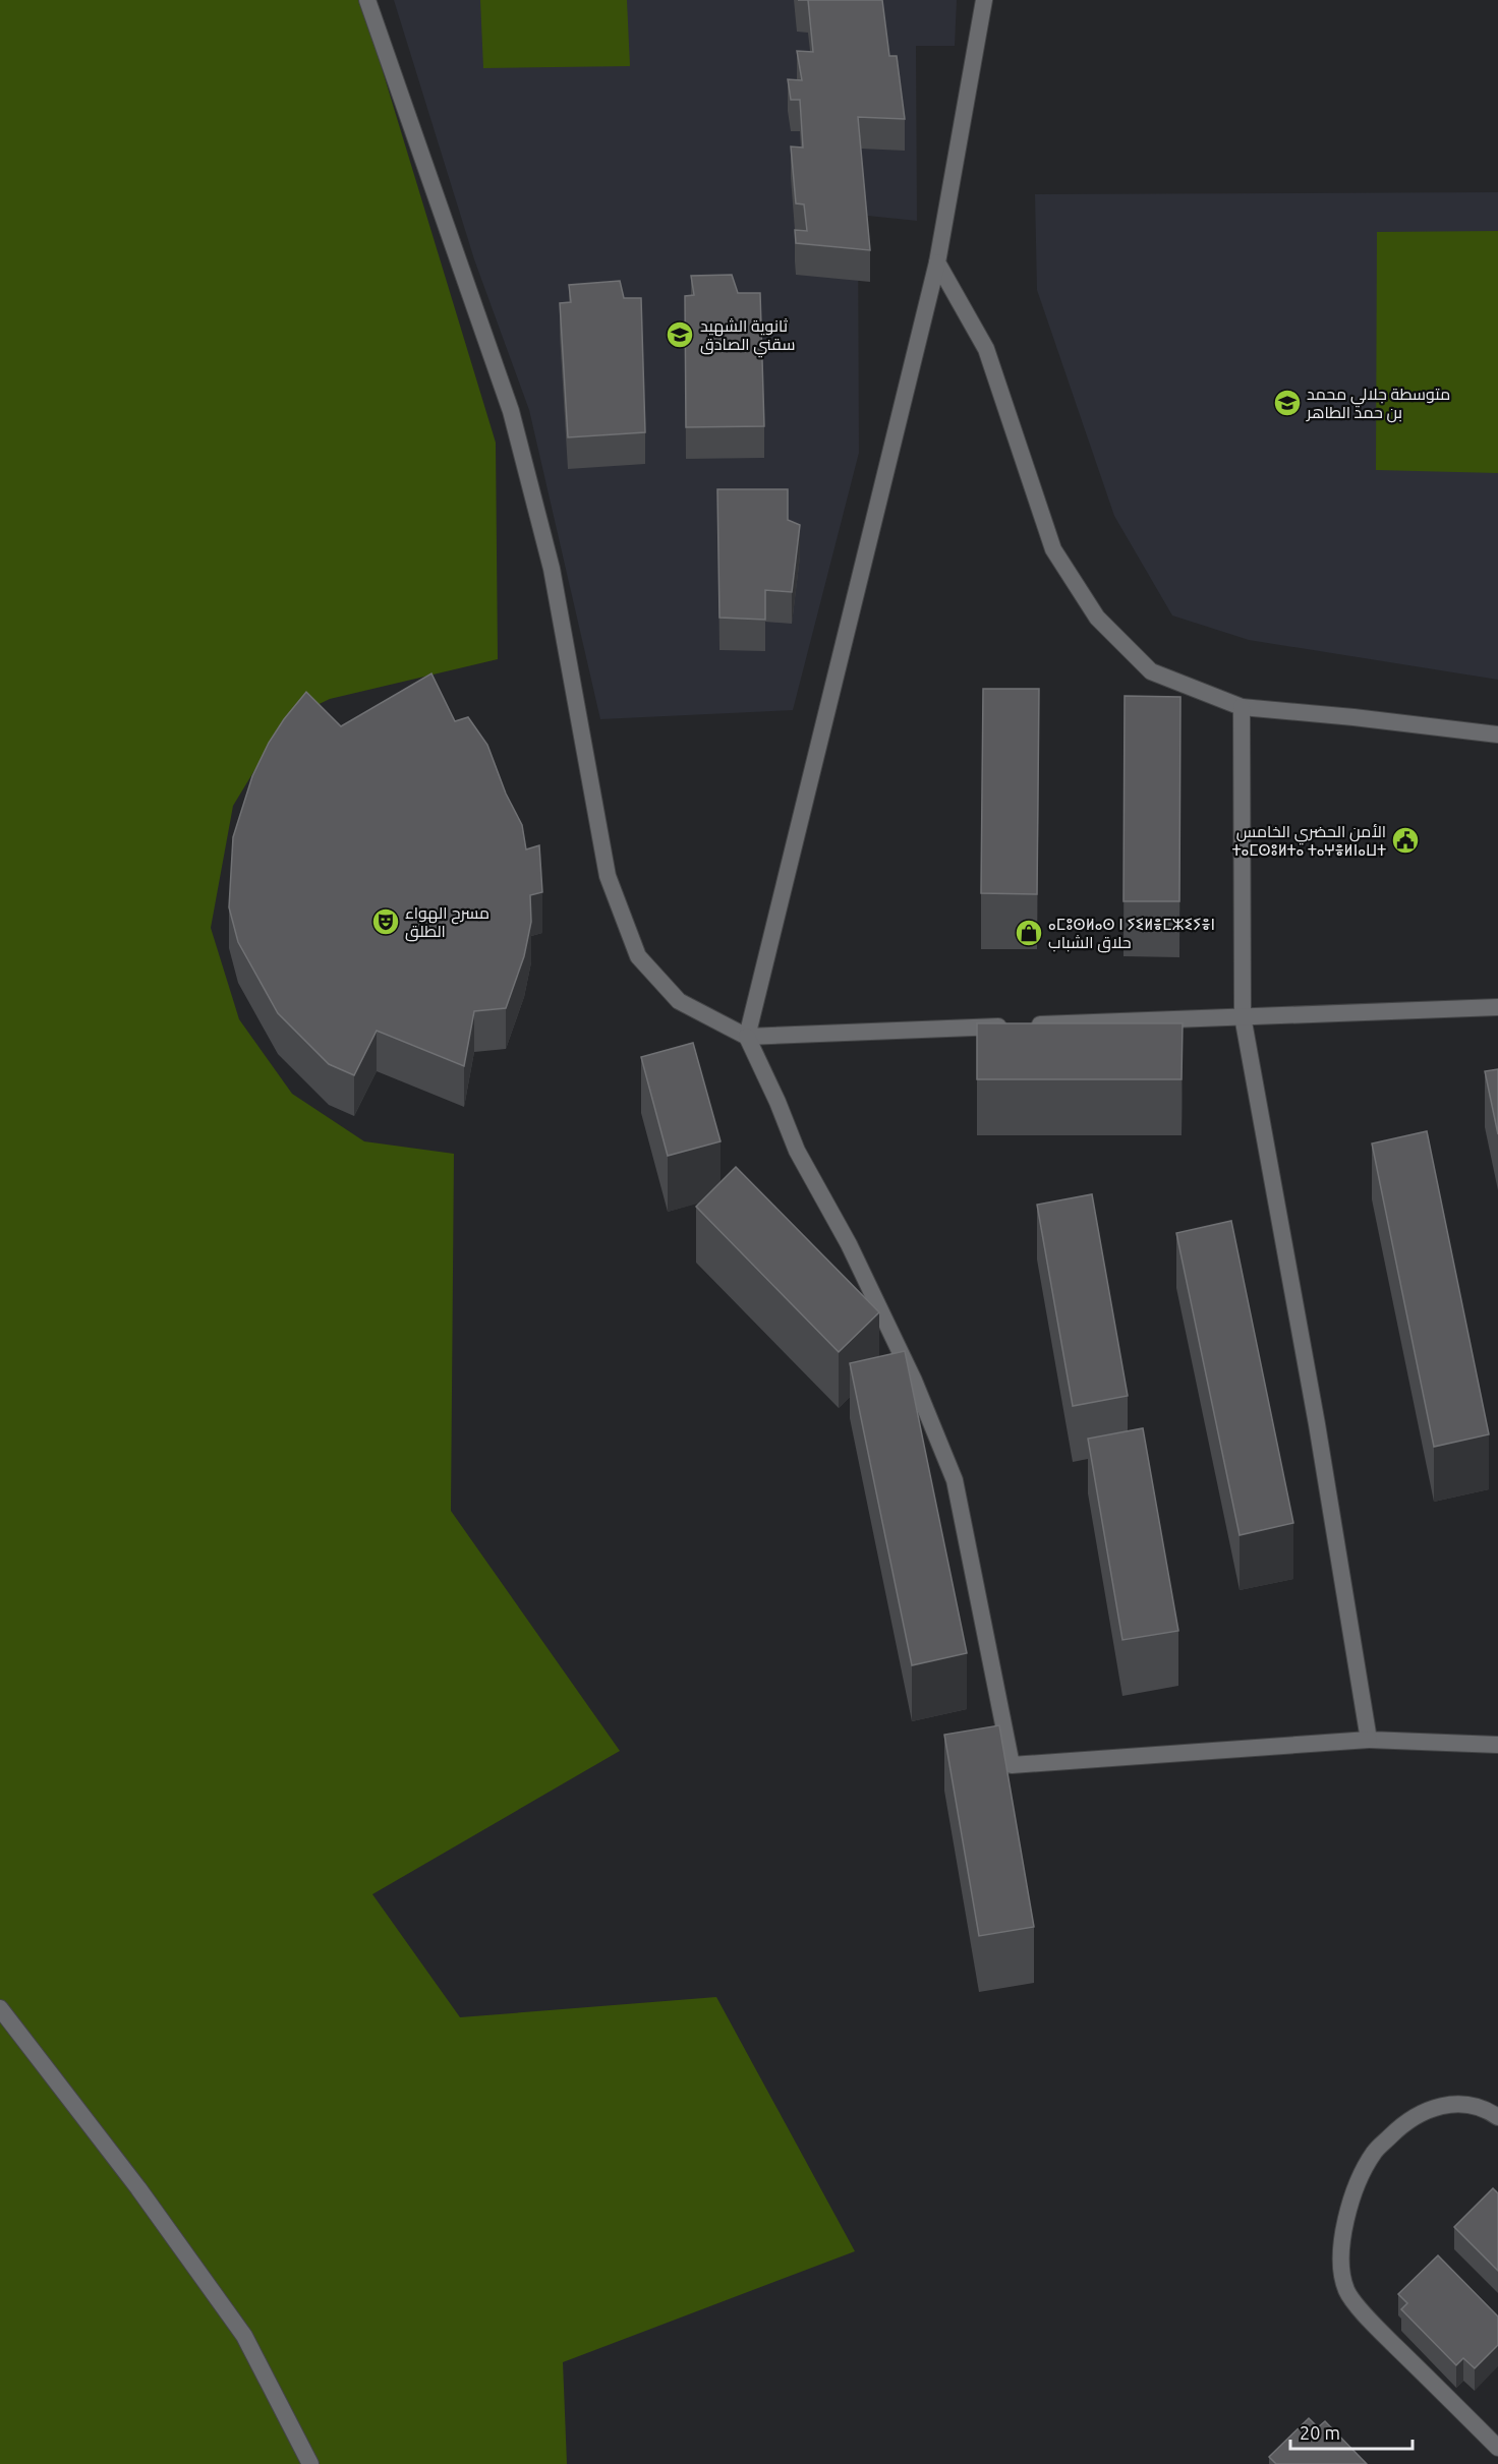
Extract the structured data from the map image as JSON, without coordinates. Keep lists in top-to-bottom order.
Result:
{
  "places": {
    "school or university": ["ثانوية الشهيد سقني الصادق", "متوسطة جلالي محمد بن حمد الطاهر"],
    "public building": ["الأمن الحضري الخامس ⵜⴰⵎⵙⵓⵍⵜⴰ ⵜⴰⵖⴻⵍⵏⴰⵡⵜ"],
    "theatre": ["مسرح الهواء الطلق"],
    "shop": ["ⴰⵎⵓⵙⵍⴰⵙ ⵏ ⵢⵉⵍⴻⵎⵣⵉⵢⴻⵏ حلاق الشباب"]
  },
  "scale_bar": "20 m"
}
